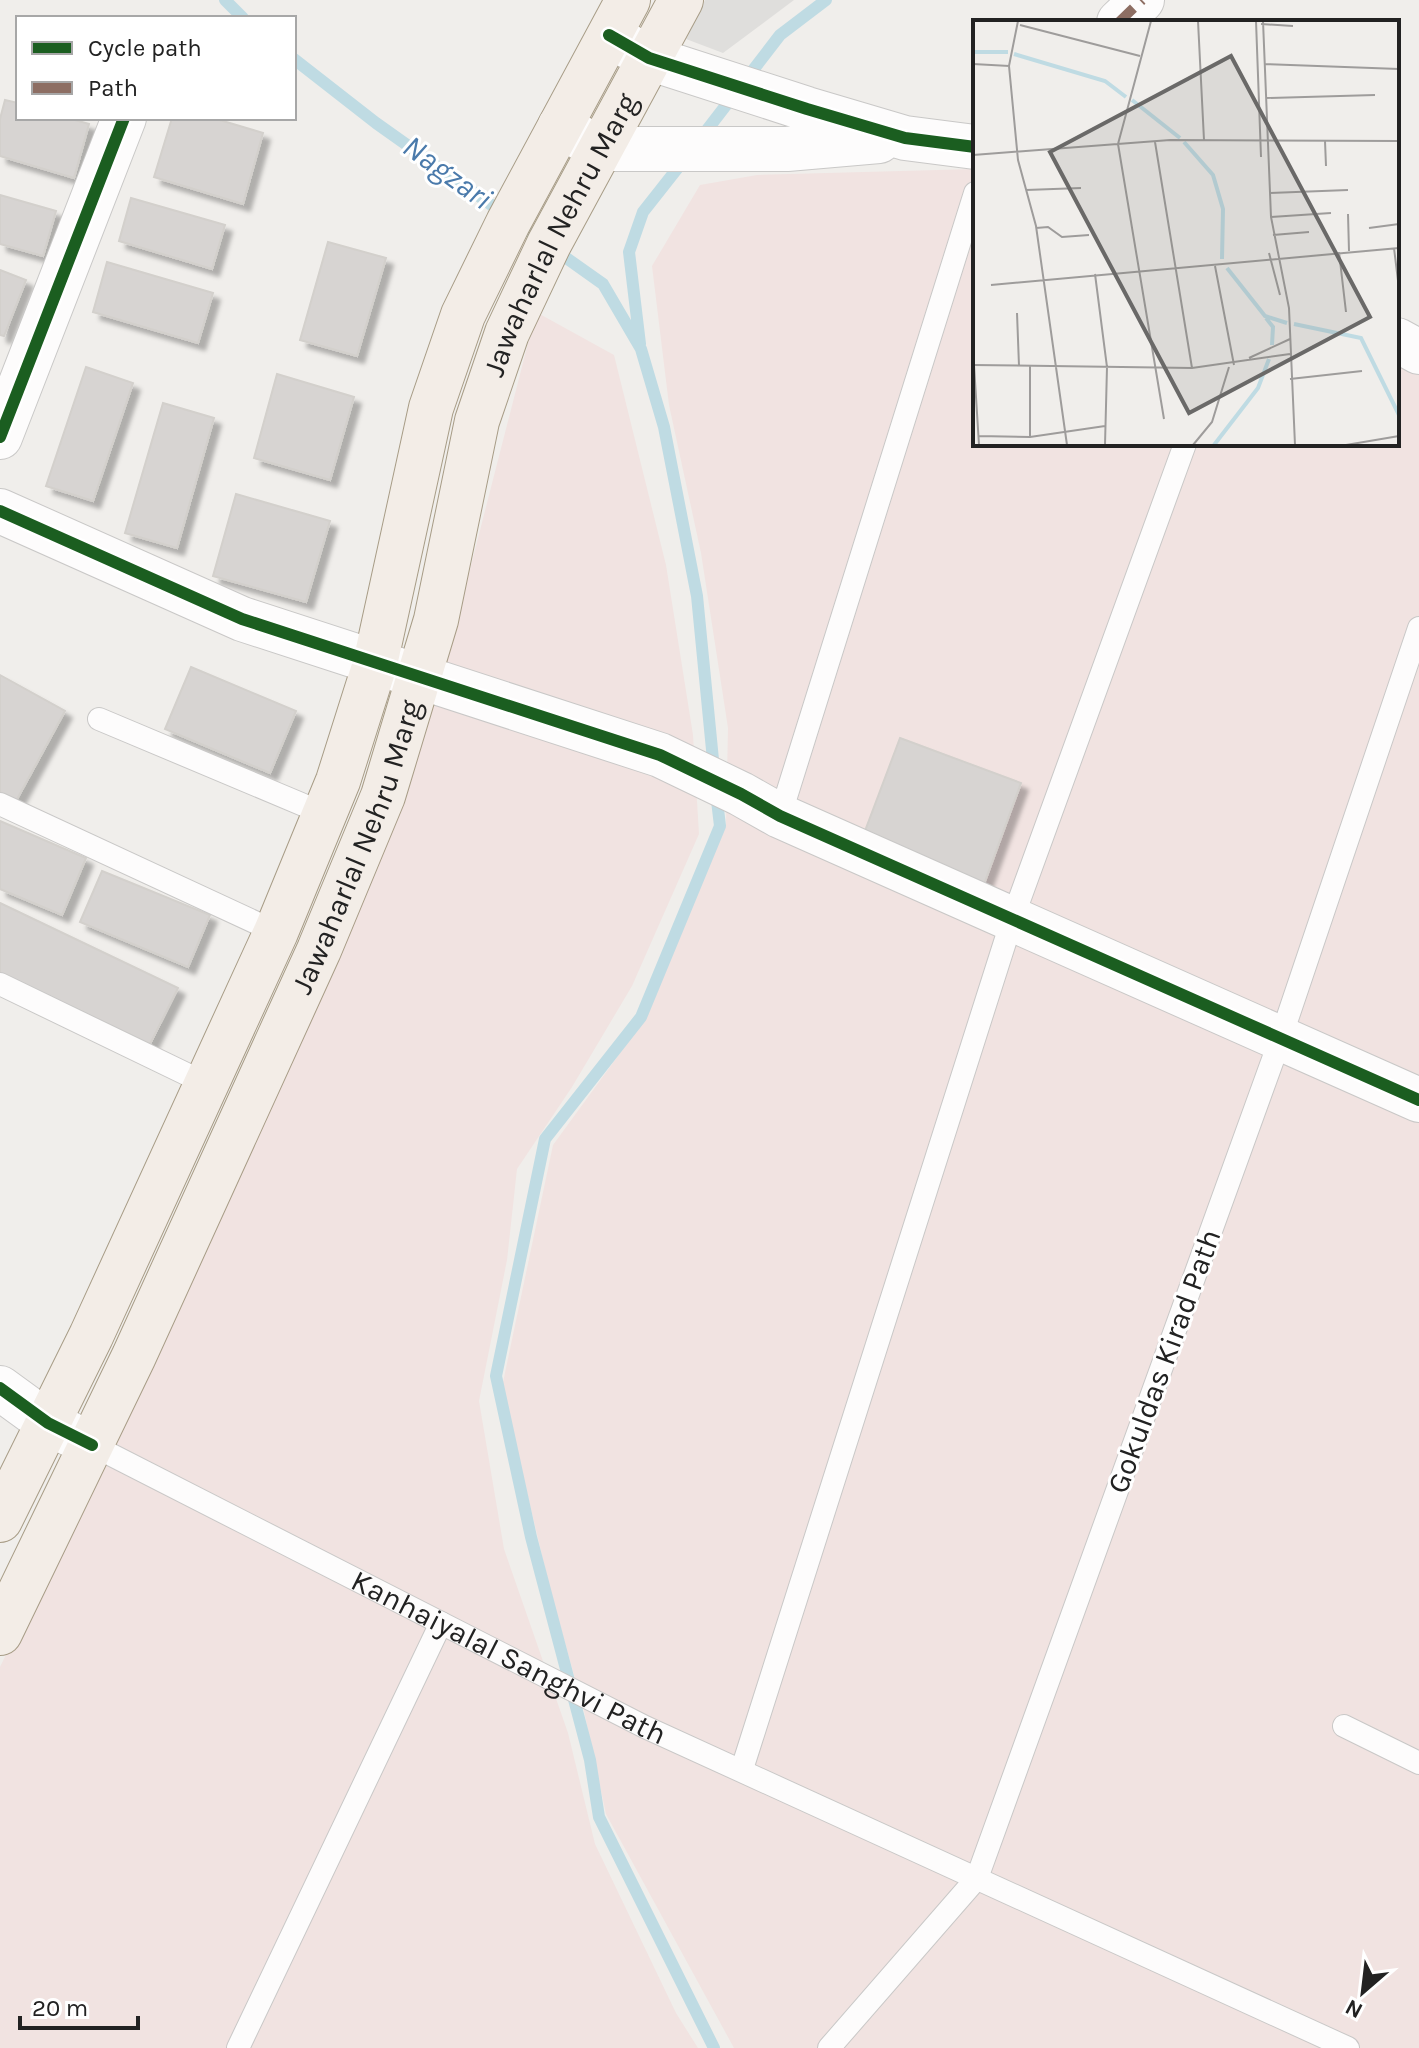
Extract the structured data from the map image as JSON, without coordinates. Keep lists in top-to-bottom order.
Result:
{
  "streets": {
    "main road": ["Jawaharlal Nehru Marg"],
    "street": ["Kanhaiyalal Sanghvi Path"],
    "lane": ["Gokuldas Kirad Path"]
  },
  "crossings": [
    ["Jawaharlal Nehru Marg", "Kanhaiyalal Sanghvi Path"],
    ["Gokuldas Kirad Path", "Kanhaiyalal Sanghvi Path"]
  ],
  "water": ["Nagzari"],
  "legend": ["Cycle path", "Path"],
  "scale_bar": "20 m",
  "north": "bottom left"
}
